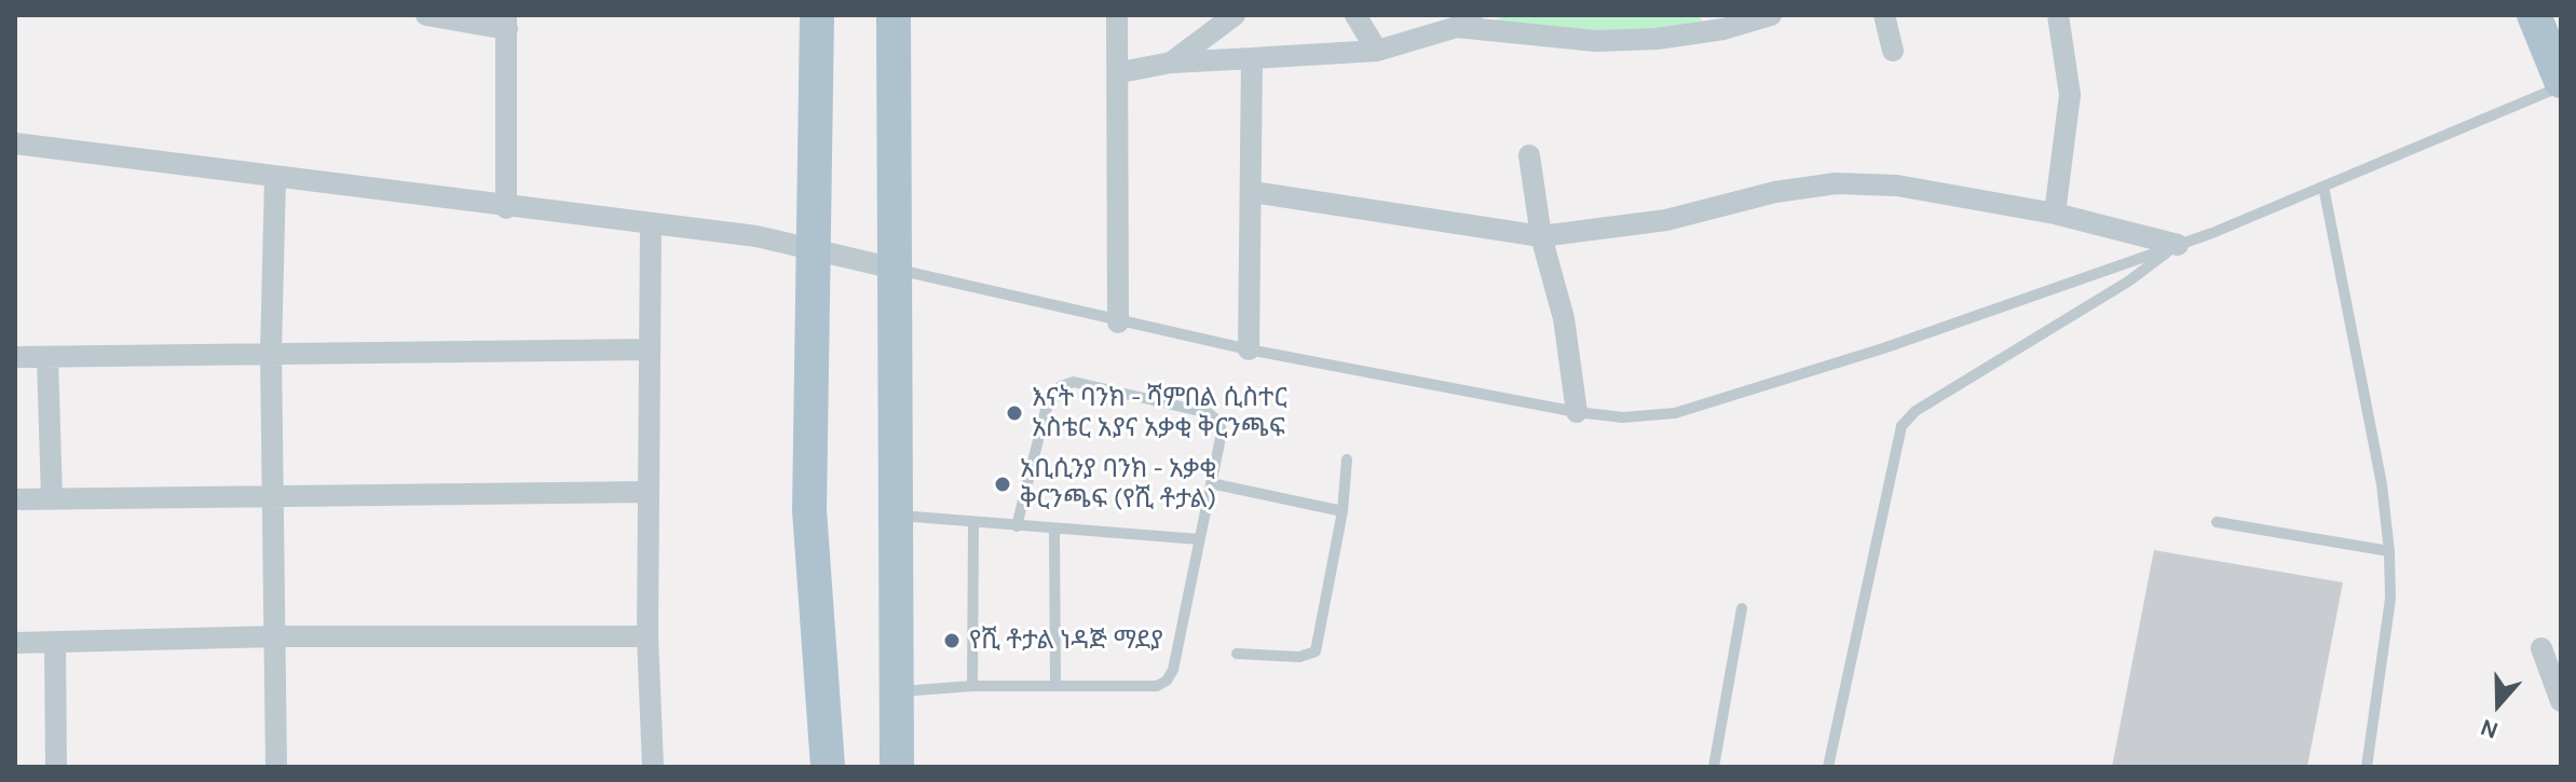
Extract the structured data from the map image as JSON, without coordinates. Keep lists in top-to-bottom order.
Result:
{
  "places": ["እናት ባንክ - ሻምበል ሲስተር አስቴር አያና አቃቂ ቅርንጫፍ", "አቢሲንያ ባንክ - አቃቂ ቅርንጫፍ (የሺ ቶታል)", "የሺ ቶታል ነዳጅ ማደያ"],
  "north": "bottom"
}
